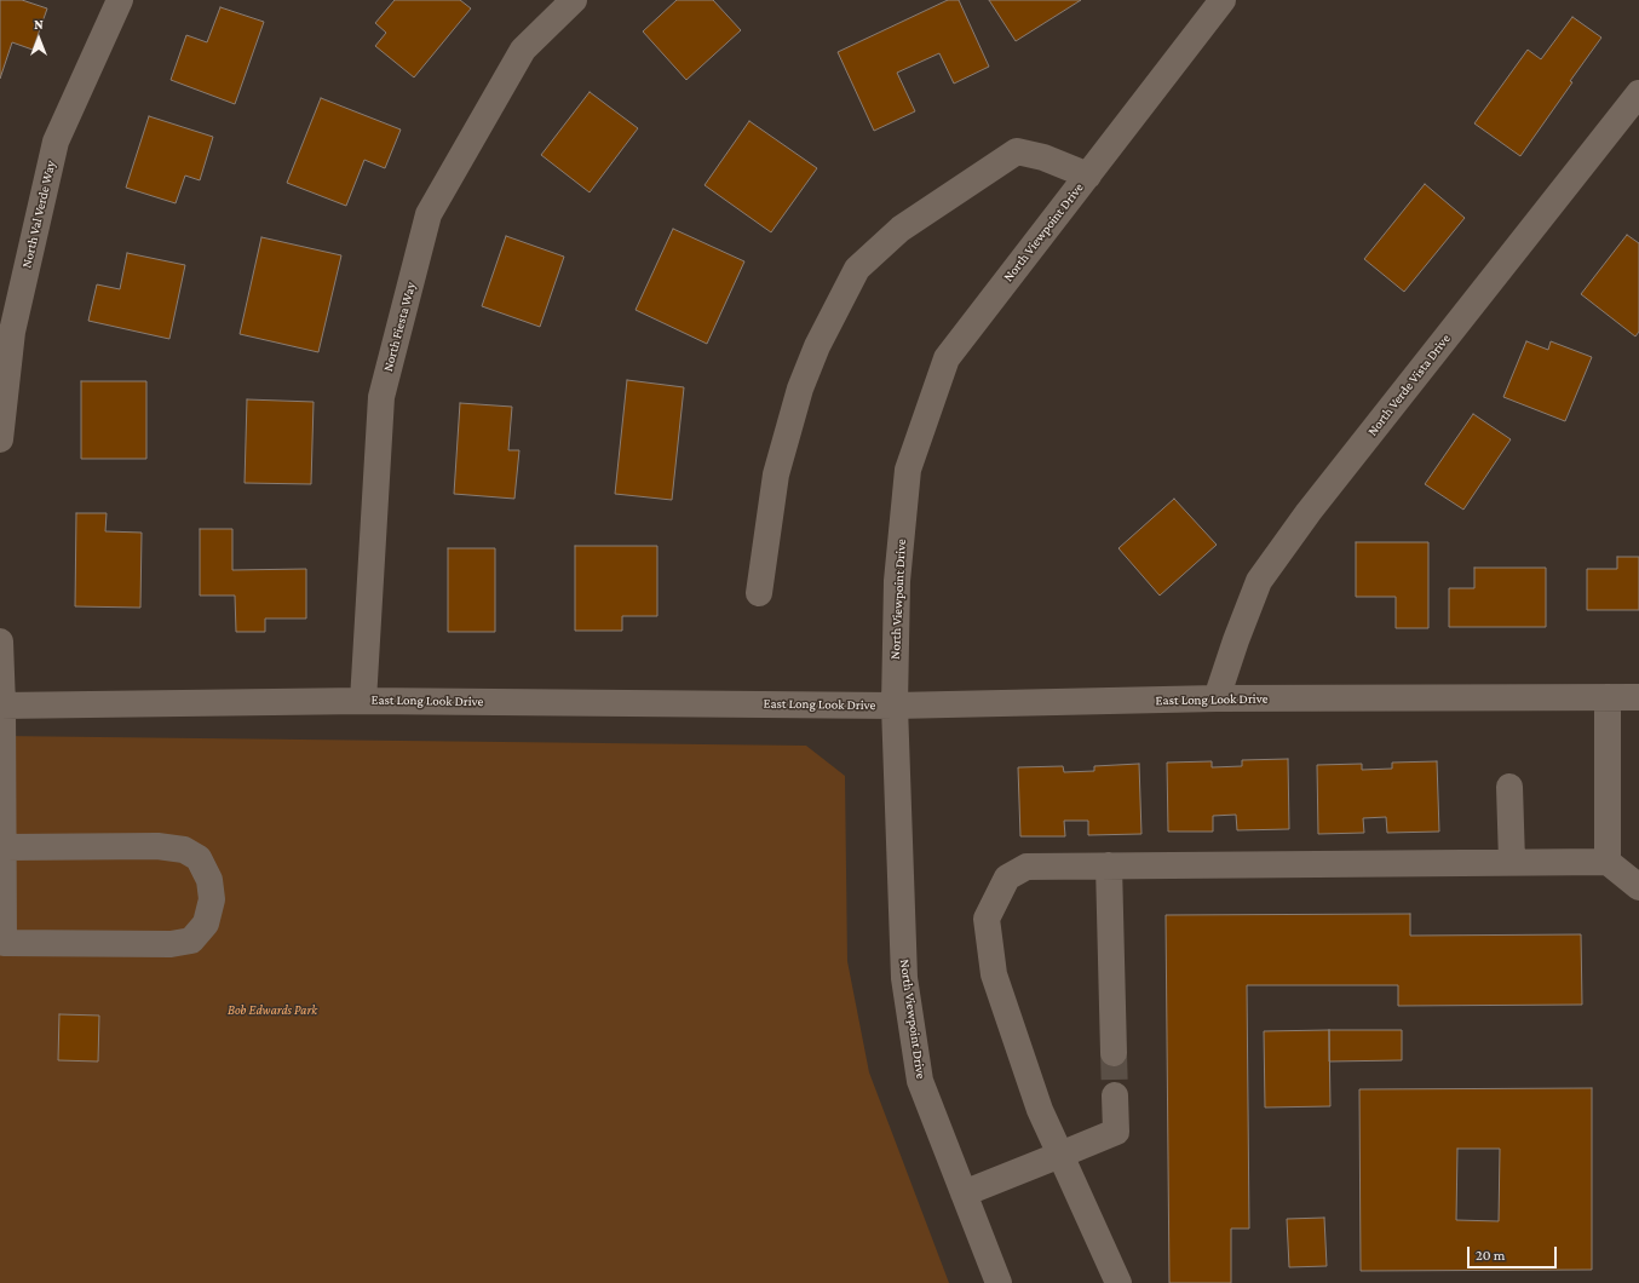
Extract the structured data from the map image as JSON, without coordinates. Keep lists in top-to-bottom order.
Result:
{
  "streets": {
    "street": [
      "North Val Verde Way",
      "North Viewpoint Drive",
      "North Fiesta Way",
      "North Verde Vista Drive",
      "East Long Look Drive"
    ]
  },
  "crossings": [
    ["North Viewpoint Drive", "East Long Look Drive"],
    ["North Fiesta Way", "East Long Look Drive"],
    ["North Verde Vista Drive", "East Long Look Drive"]
  ],
  "parks": ["Bob Edwards Park"],
  "scale_bar": "20 m",
  "north": "top"
}
